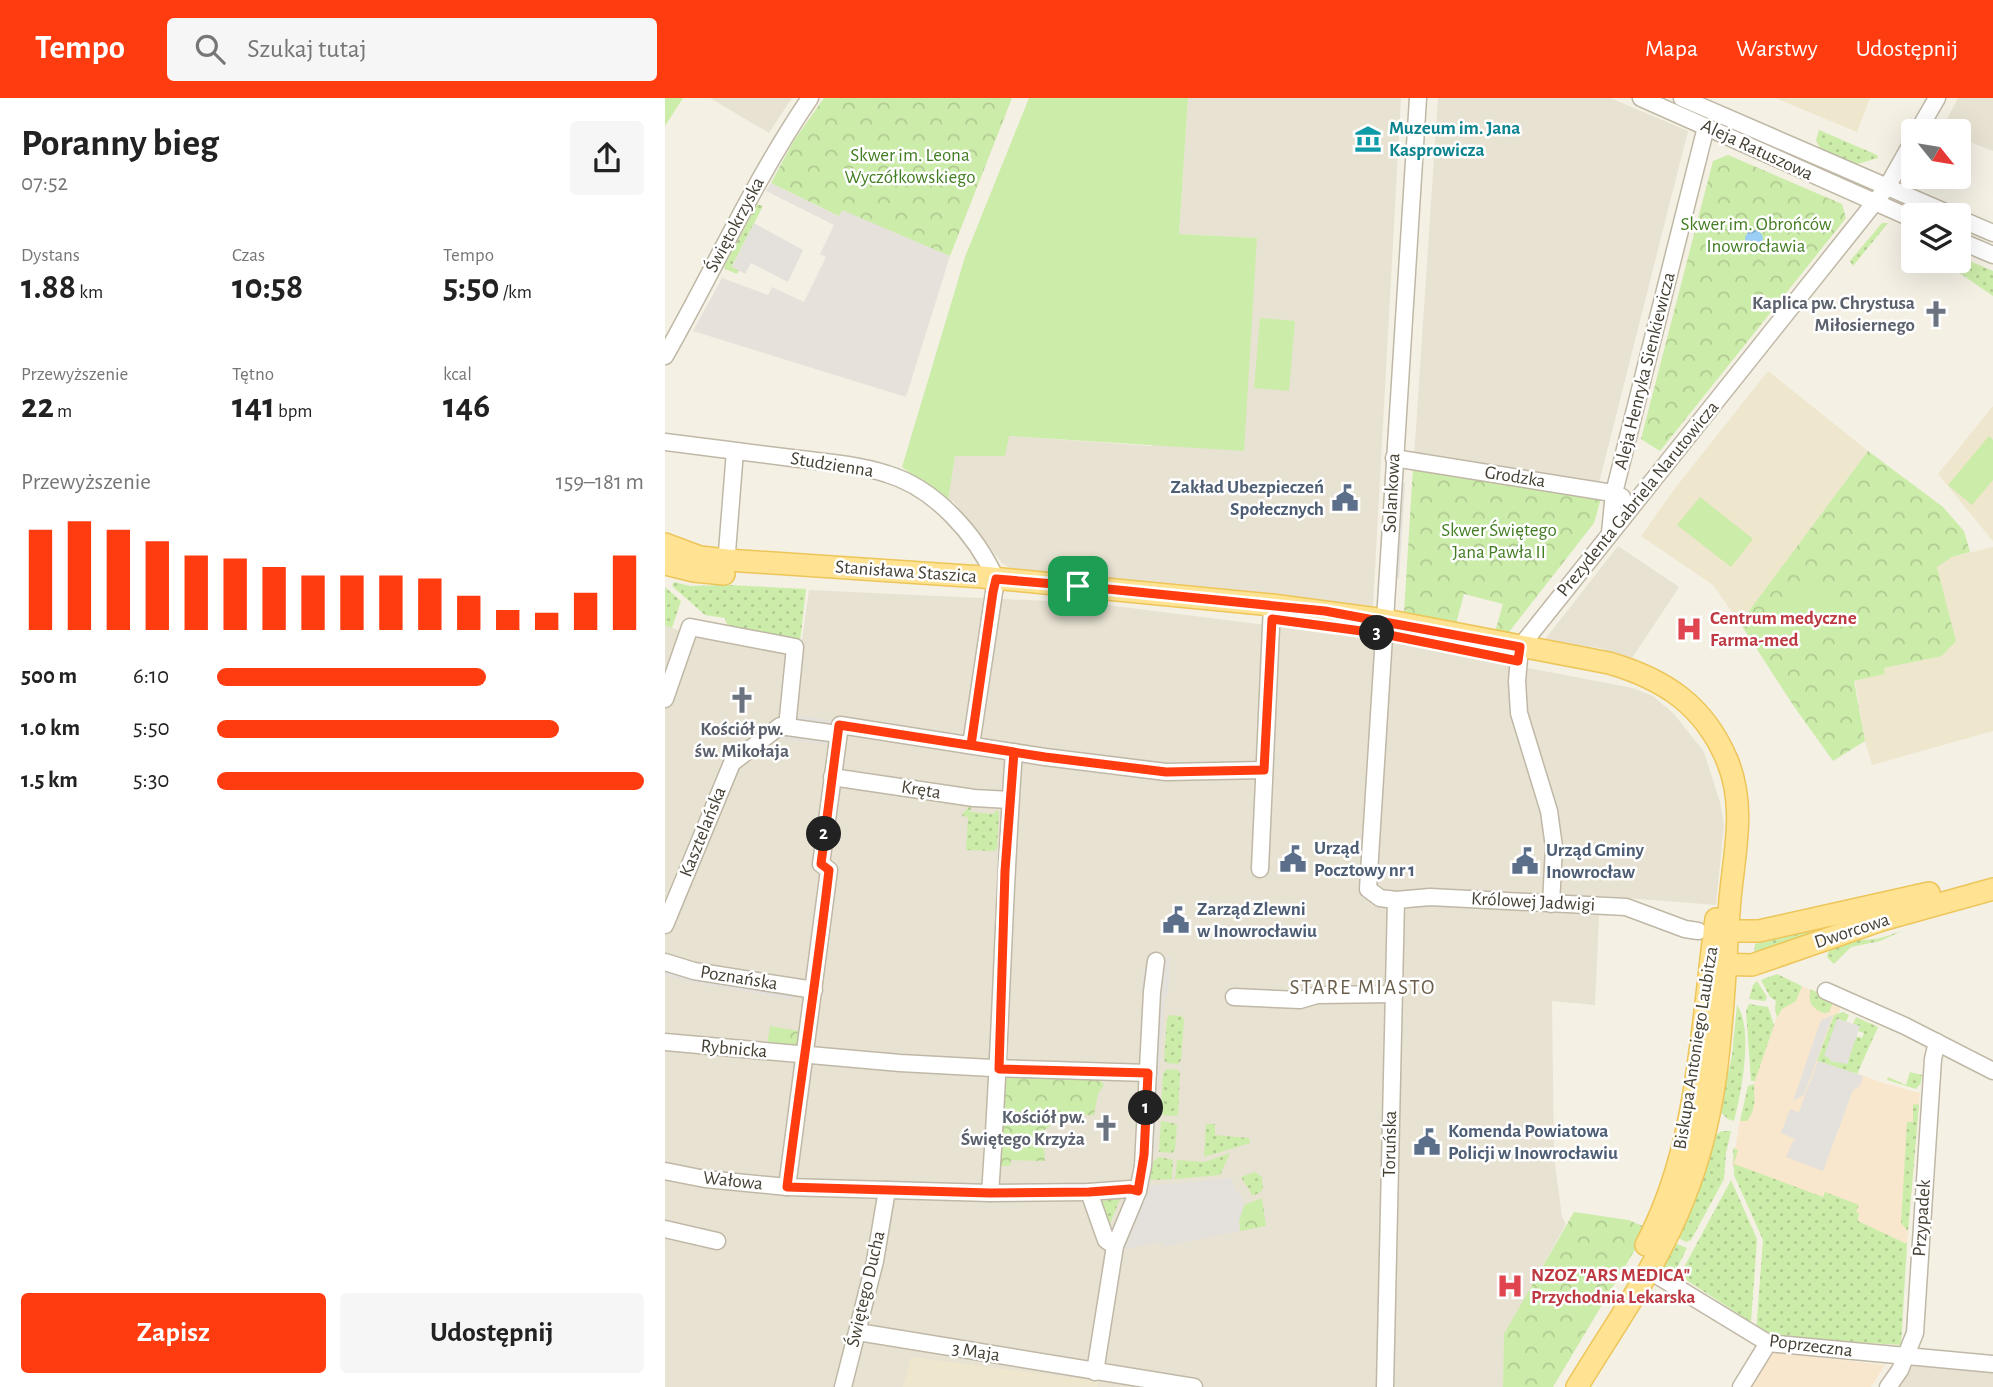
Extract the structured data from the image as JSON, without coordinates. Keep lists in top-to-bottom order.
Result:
{
  "streets": {
    "main road": ["Stanisława Staszica", "Dworcowa", "Biskupa Antoniego Laubitza"],
    "street": [
      "Aleja Ratuszowa",
      "Świętokrzyska",
      "Aleja Henryka Sienkiewicza",
      "Studzienna",
      "Grodzka",
      "Solankowa",
      "Prezydenta Gabriela Narutowicza",
      "Kręta",
      "Kasztelańska",
      "Królowej Jadwigi",
      "Poznańska",
      "Rybnicka",
      "Toruńska",
      "Wałowa",
      "Przypadek",
      "Świętego Ducha",
      "Poprzeczna",
      "3 Maja"
    ]
  },
  "crossings": [
    ["Aleja Ratuszowa", "Aleja Henryka Sienkiewicza"],
    ["Aleja Ratuszowa", "Prezydenta Gabriela Narutowicza"],
    ["Aleja Henryka Sienkiewicza", "Grodzka"],
    ["Aleja Henryka Sienkiewicza", "Prezydenta Gabriela Narutowicza"],
    ["Studzienna", "Stanisława Staszica"],
    ["Grodzka", "Solankowa"],
    ["Grodzka", "Prezydenta Gabriela Narutowicza"],
    ["Solankowa", "Stanisława Staszica"],
    ["Solankowa", "Królowej Jadwigi"],
    ["Prezydenta Gabriela Narutowicza", "Stanisława Staszica"],
    ["Stanisława Staszica", "Królowej Jadwigi"],
    ["Stanisława Staszica", "Dworcowa"],
    ["Stanisława Staszica", "Biskupa Antoniego Laubitza"],
    ["Królowej Jadwigi", "Dworcowa"],
    ["Królowej Jadwigi", "Biskupa Antoniego Laubitza"],
    ["Królowej Jadwigi", "Toruńska"],
    ["Dworcowa", "Biskupa Antoniego Laubitza"],
    ["Biskupa Antoniego Laubitza", "Poprzeczna"],
    ["Wałowa", "Świętego Ducha"],
    ["Przypadek", "Poprzeczna"],
    ["Świętego Ducha", "3 Maja"]
  ],
  "districts": ["STARE MIASTO"],
  "parks": ["Skwer im. Leona Wyczółkowskiego", "Skwer im. Obrońców Inowrocławia", "Skwer Świętego Jana Pawła II"],
  "places": {
    "museum": ["Muzeum im. Jana Kasprowicza"],
    "church": ["Kaplica pw. Chrystusa Miłosiernego", "Kościół pw. św. Mikołaja", "Kościół pw. Świętego Krzyża"],
    "public building": [
      "Zakład Ubezpieczeń Społecznych",
      "Urząd Pocztowy nr 1",
      "Urząd Gminy Inowrocław",
      "Zarząd Zlewni w Inowrocławiu",
      "Komenda Powiatowa Policji w Inowrocławiu"
    ],
    "hospital": ["Centrum medyczne Farma-med", "NZOZ \"ARS MEDICA\" Przychodnia Lekarska"]
  },
  "north": "bottom right",
  "page": {
    "header": "Tempo",
    "search": "Szukaj tutaj",
    "nav": ["Mapa", "Warstwy", "Udostępnij"],
    "heading": ["Poranny bieg", "07:52"],
    "stats": [
      ["Dystans", "1.88 km"],
      ["Czas", "10:58"],
      ["Tempo", "5:50 /km"],
      ["Przewyższenie", "22 m"],
      ["Tętno", "141 bpm"],
      ["kcal", "146"]
    ],
    "chart": ["Przewyższenie", "159–181 m"],
    "pins": ["3", "2", "1"],
    "list": [
      {
        "name": "500 m",
        "note": "6:10"
      },
      {
        "name": "1.0 km",
        "note": "5:50"
      },
      {
        "name": "1.5 km",
        "note": "5:30"
      }
    ],
    "buttons": ["Zapisz", "Udostępnij"]
  }
}
